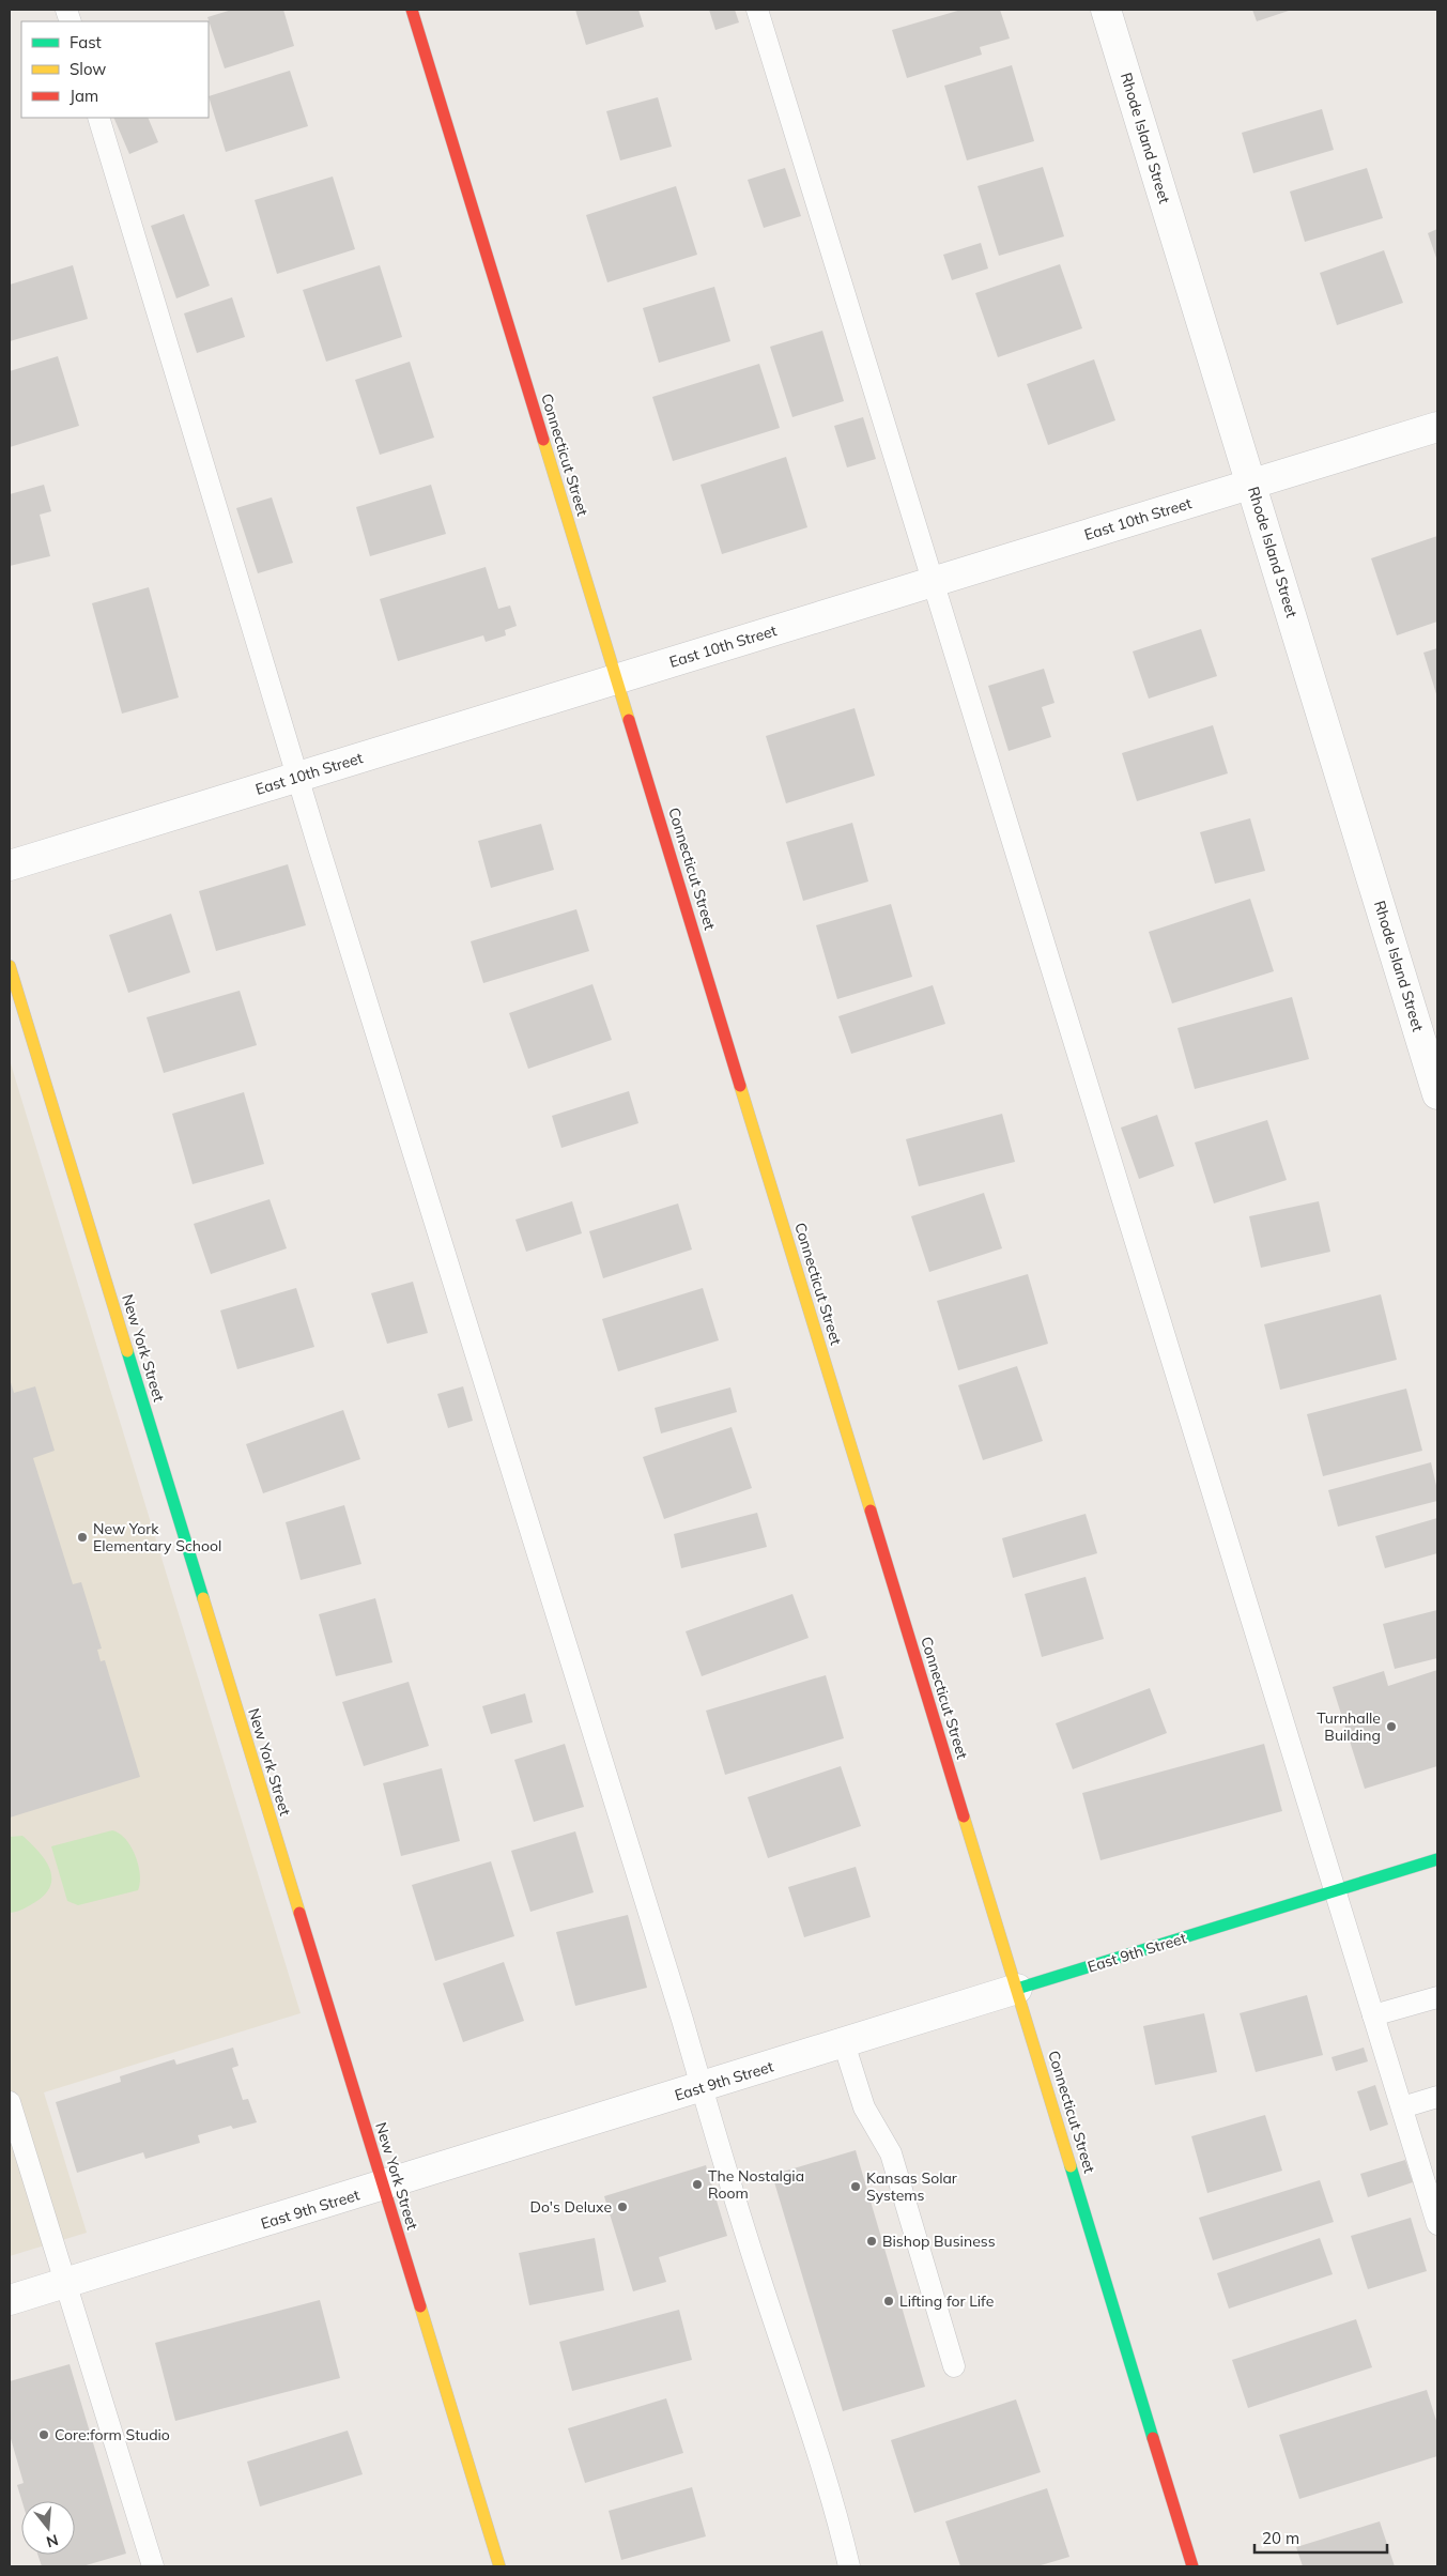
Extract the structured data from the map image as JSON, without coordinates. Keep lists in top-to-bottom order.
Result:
{
  "streets": {
    "street": [
      "Rhode Island Street",
      "Connecticut Street",
      "East 10th Street",
      "New York Street",
      "East 9th Street"
    ]
  },
  "crossings": [
    ["Rhode Island Street", "East 10th Street"],
    ["Connecticut Street", "East 10th Street"],
    ["Connecticut Street", "East 9th Street"],
    ["New York Street", "East 9th Street"]
  ],
  "places": [
    "New York Elementary School",
    "Turnhalle Building",
    "The Nostalgia Room",
    "Kansas Solar Systems",
    "Do's Deluxe",
    "Bishop Business",
    "Lifting for Life",
    "Core:form Studio"
  ],
  "legend": ["Fast", "Slow", "Jam"],
  "scale_bar": "20 m",
  "north": "bottom"
}
